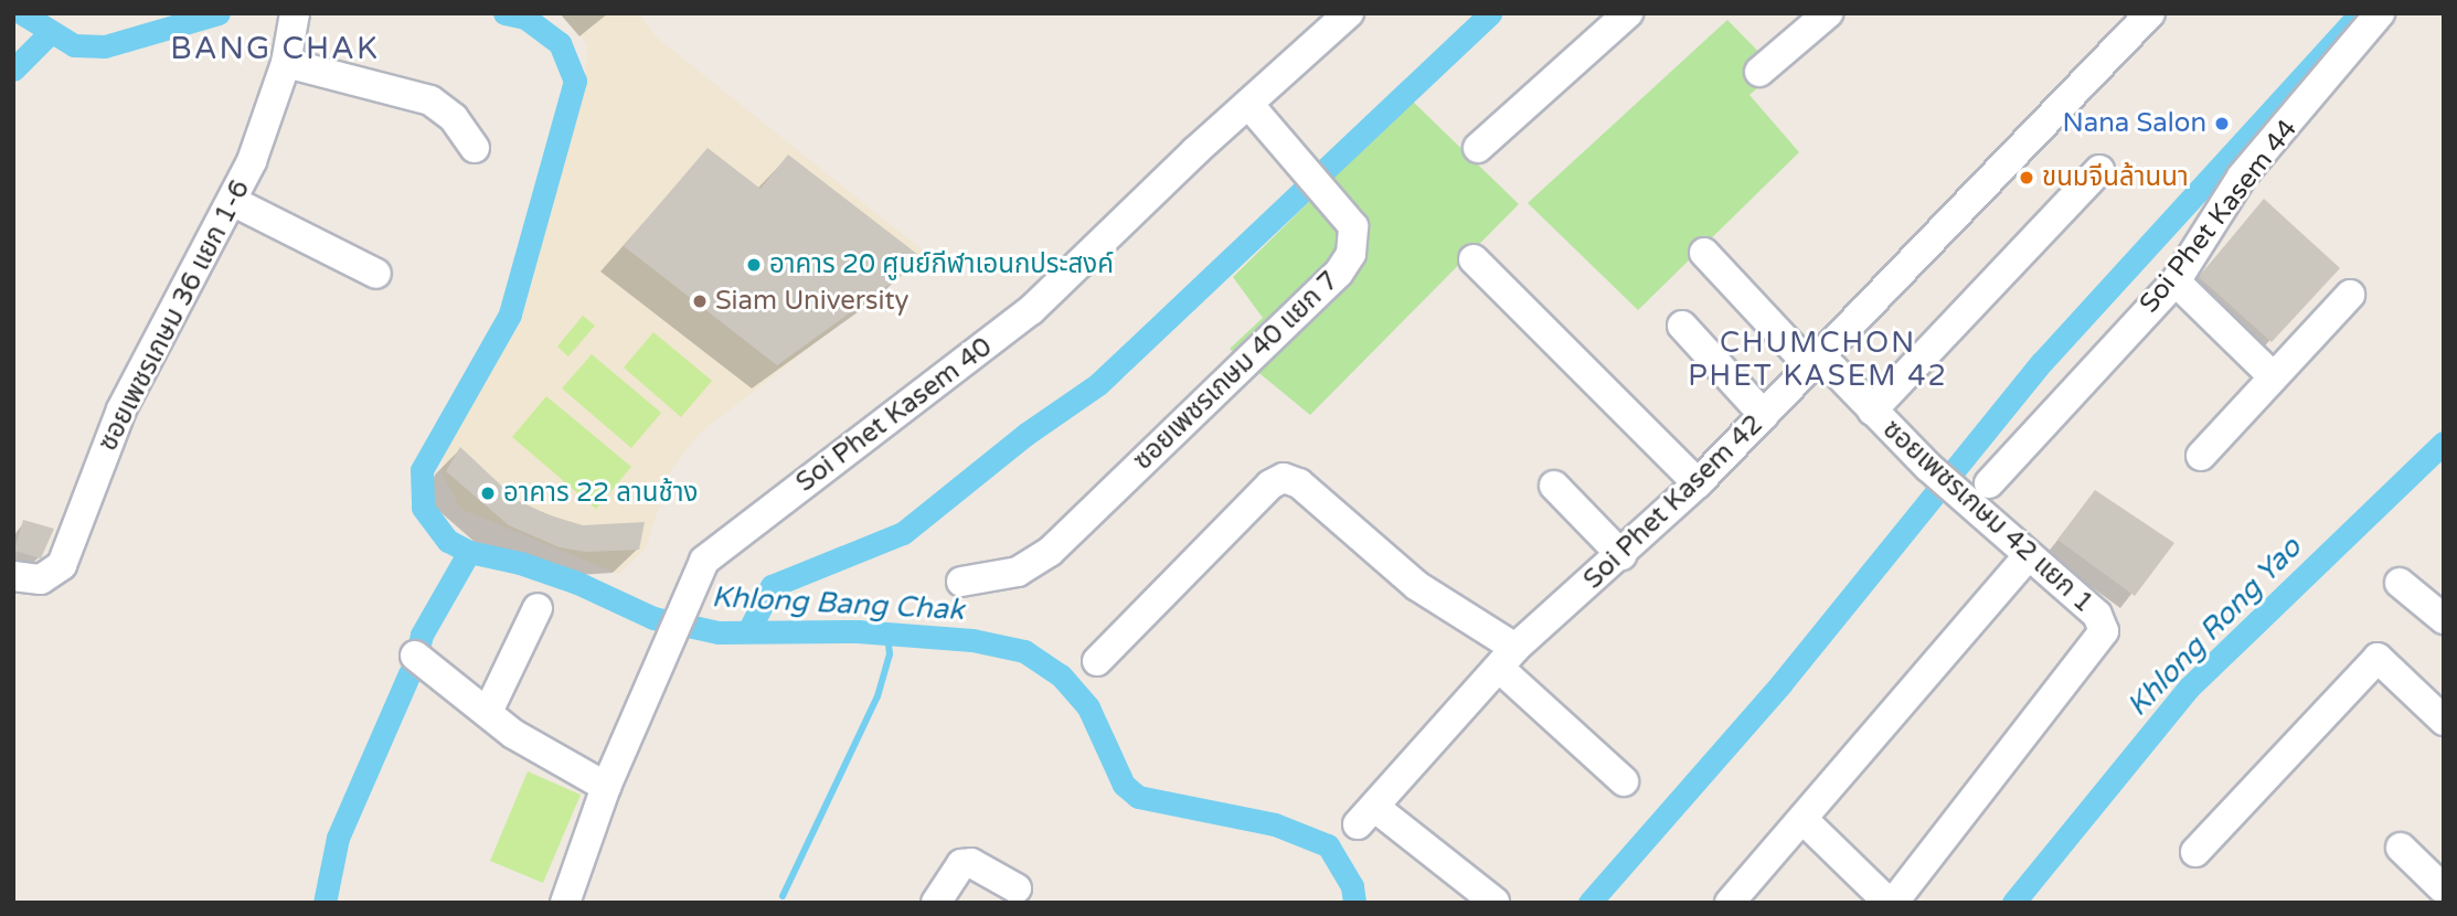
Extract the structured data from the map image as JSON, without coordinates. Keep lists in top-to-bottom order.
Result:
{
  "streets": {
    "street": [
      "Soi Phet Kasem 44",
      "ซอยเพชรเกษม 36 แยก 1-6",
      "ซอยเพชรเกษม 40 แยก 7",
      "Soi Phet Kasem 40",
      "Soi Phet Kasem 42",
      "ซอยเพชรเกษม 42 แยก 1"
    ]
  },
  "crossings": [
    ["ซอยเพชรเกษม 40 แยก 7", "Soi Phet Kasem 40"],
    ["Soi Phet Kasem 42", "ซอยเพชรเกษม 42 แยก 1"]
  ],
  "districts": ["BANG CHAK", "CHUMCHON PHET KASEM 42"],
  "water": ["Khlong Bang Chak", "Khlong Rong Yao"],
  "places": [
    "Nana Salon",
    "ขนมจีนล้านนา",
    "อาคาร 20 ศูนย์กีฬาเอนกประสงค์",
    "Siam University",
    "อาคาร 22 ลานช้าง"
  ]
}
